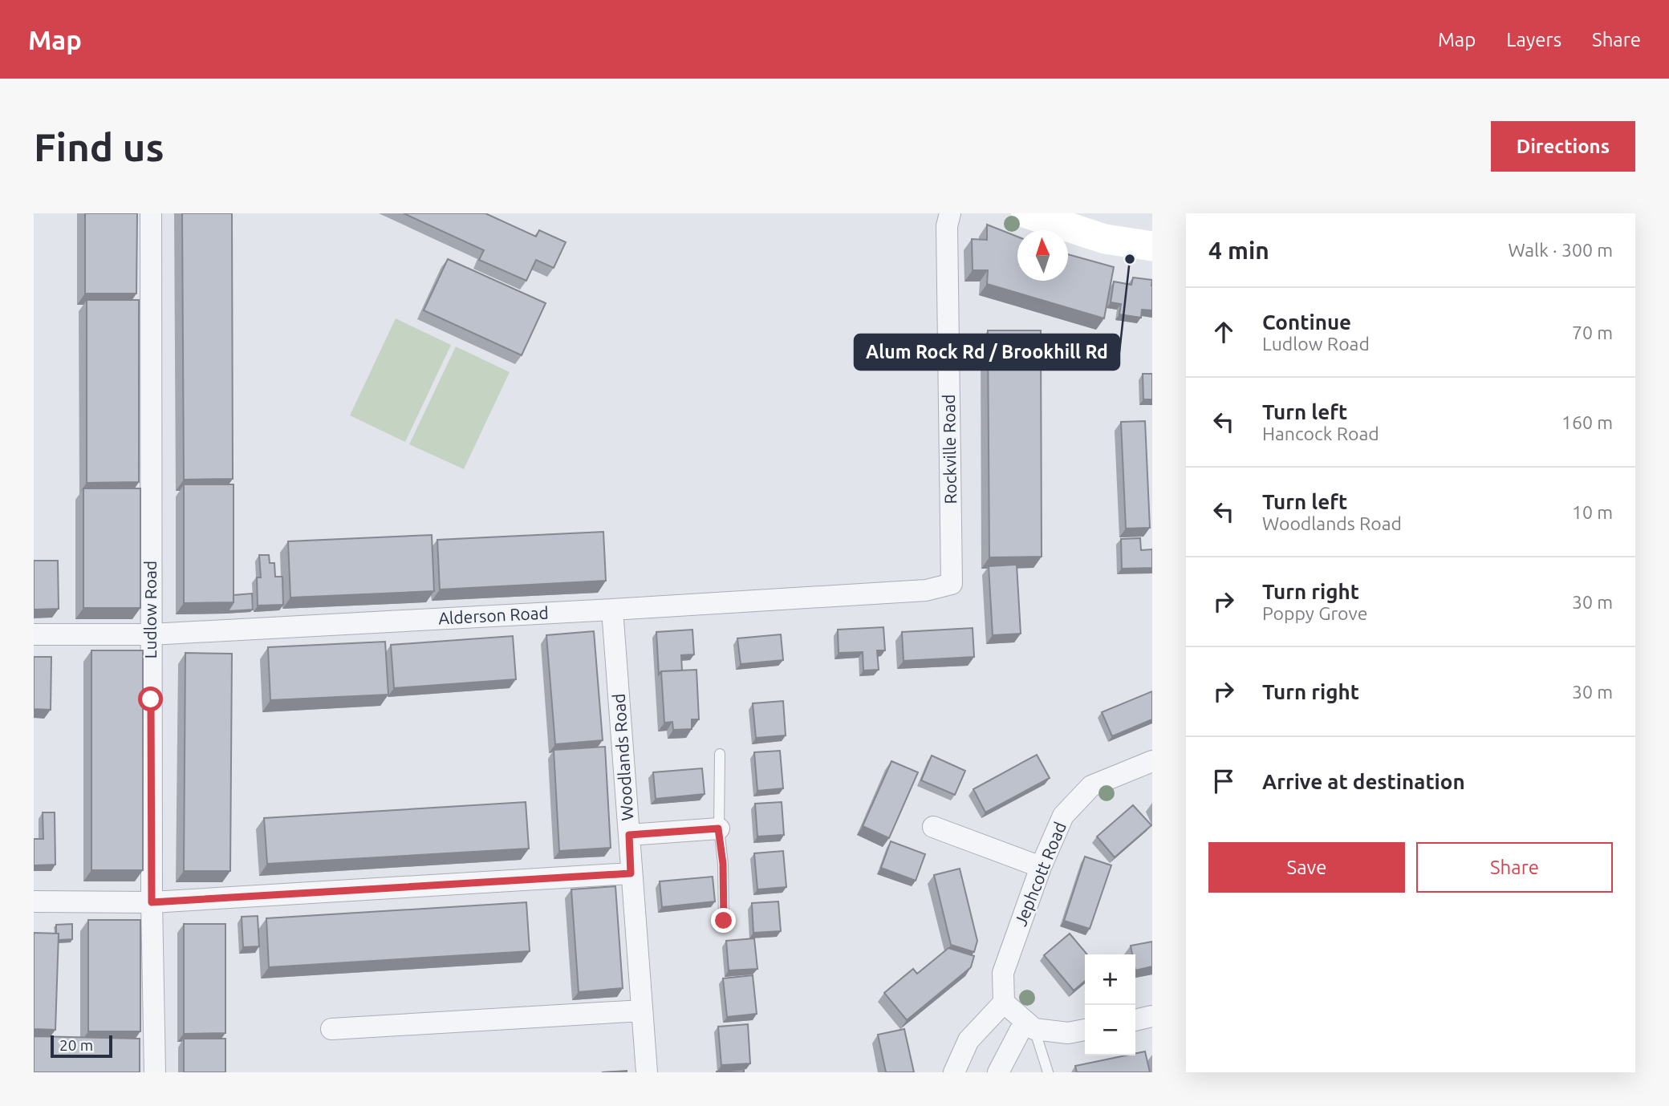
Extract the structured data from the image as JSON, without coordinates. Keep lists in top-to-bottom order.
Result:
{
  "streets": {
    "street": [
      "Rockville Road",
      "Ludlow Road",
      "Alderson Road",
      "Woodlands Road",
      "Jephcott Road"
    ]
  },
  "crossings": [
    ["Rockville Road", "Alderson Road"],
    ["Ludlow Road", "Alderson Road"],
    ["Alderson Road", "Woodlands Road"]
  ],
  "places": ["Alum Rock Rd / Brookhill Rd"],
  "scale_bar": "20 m",
  "north": "top",
  "page": {
    "header": "Map",
    "nav": ["Map", "Layers", "Share"],
    "buttons": [
      "Directions",
      ["Save", "Share"]
    ],
    "title": "Find us",
    "heading": ["4 min", "Walk · 300 m"],
    "list": [
      ["Continue", "Ludlow Road", "70 m"],
      ["Turn left", "Hancock Road", "160 m"],
      ["Turn left", "Woodlands Road", "10 m"],
      ["Turn right", "Poppy Grove", "30 m"],
      ["Turn right", "30 m"],
      "Arrive at destination"
    ],
    "map_buttons": ["+", "−"],
    "scale": "20 m"
  }
}
